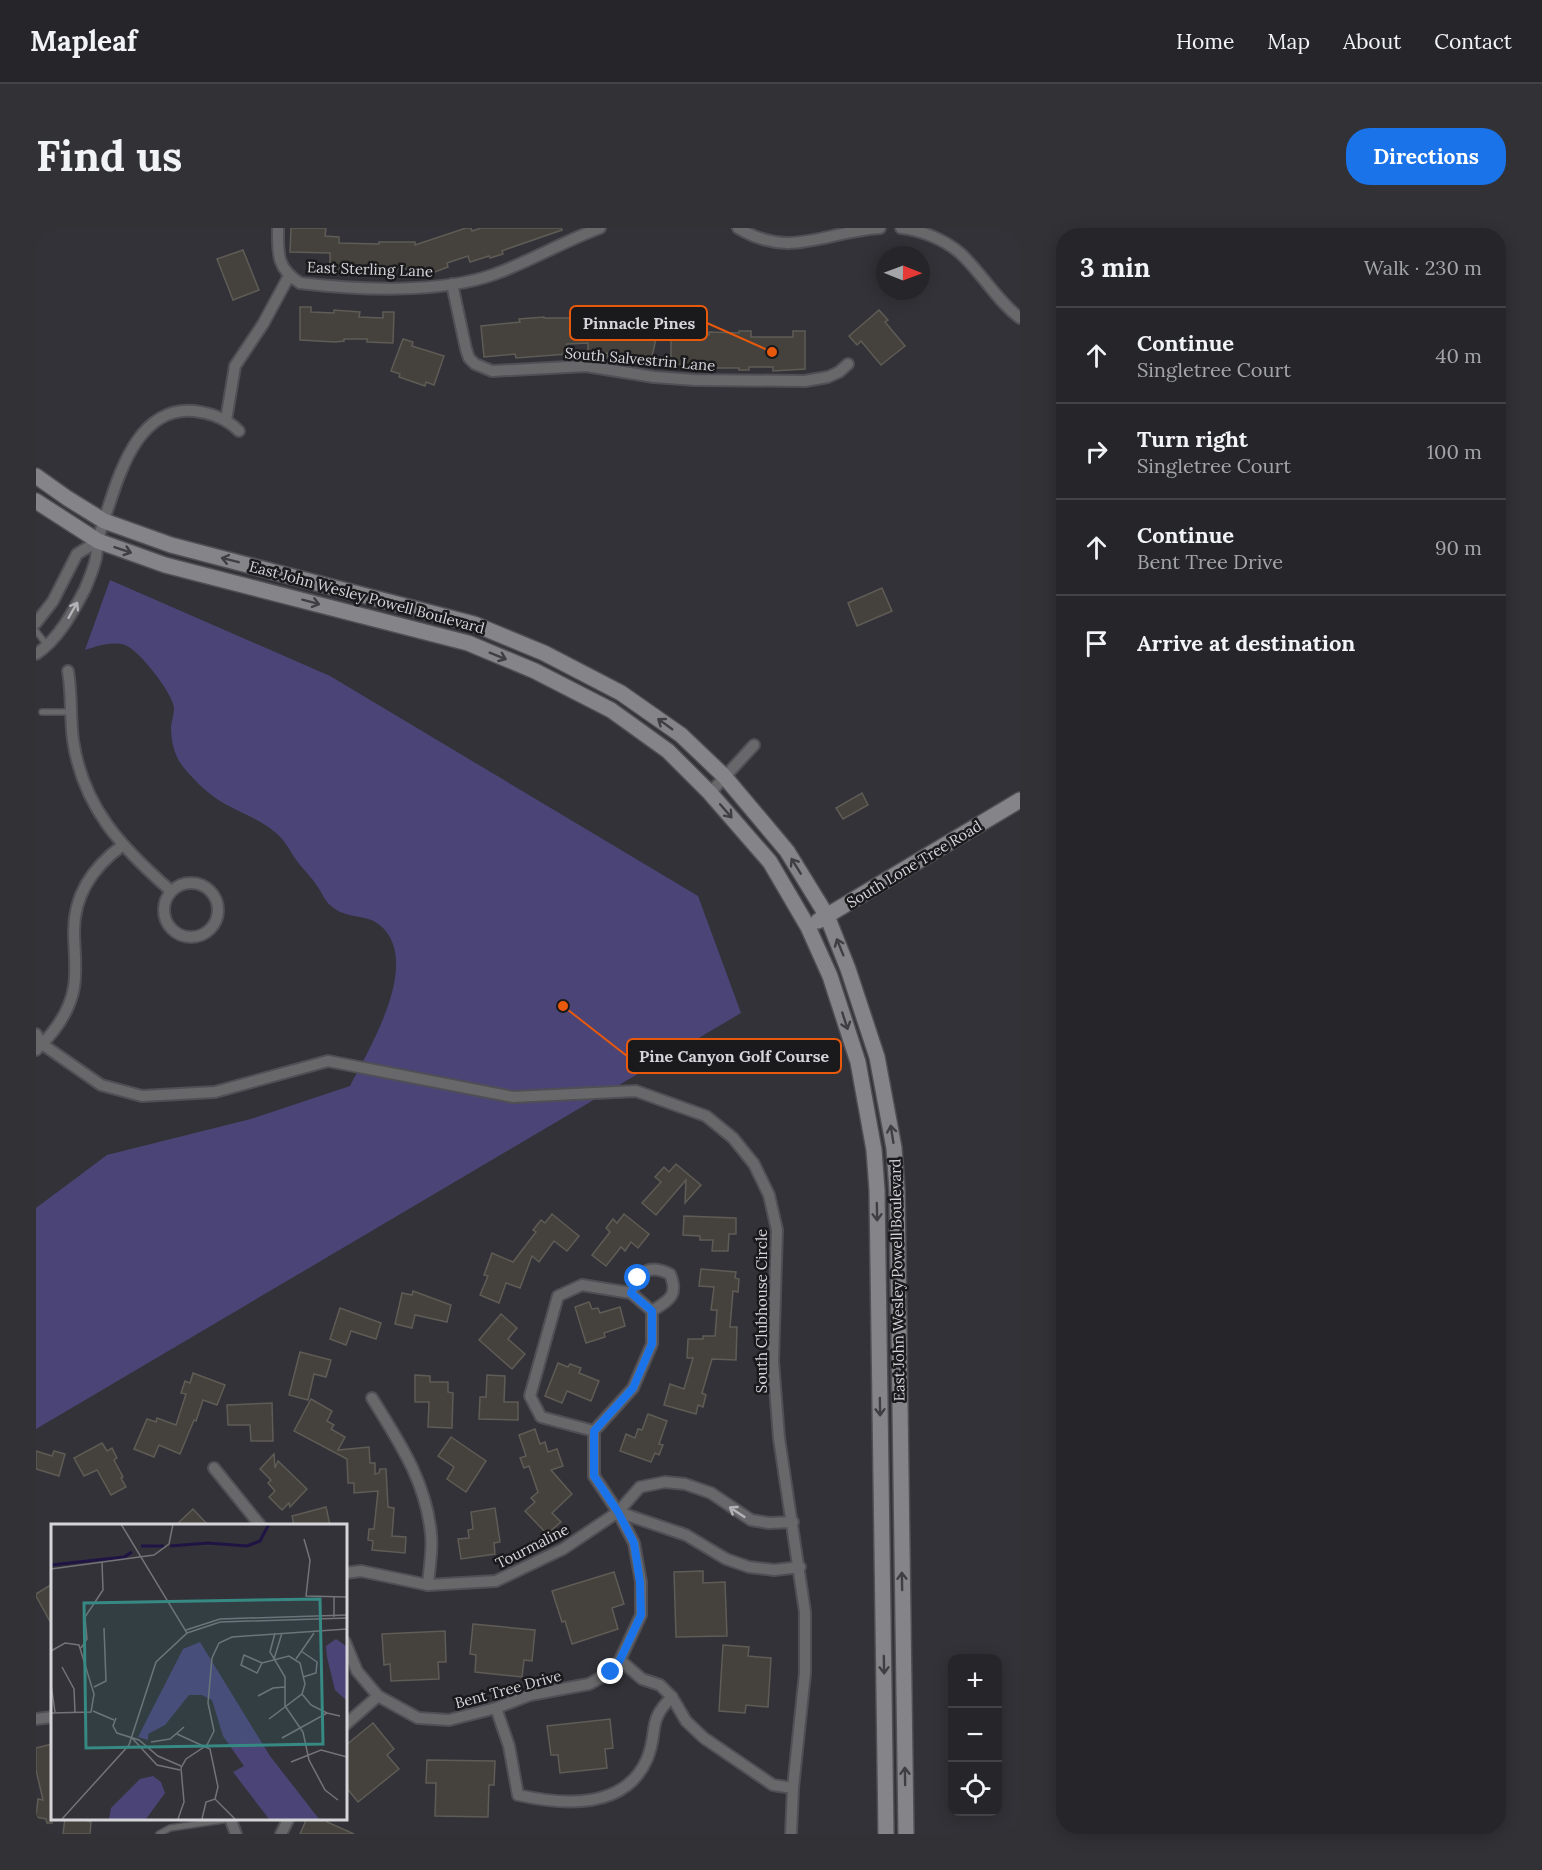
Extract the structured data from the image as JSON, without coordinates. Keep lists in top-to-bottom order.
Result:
{
  "streets": {
    "main road": ["East John Wesley Powell Boulevard", "South Lone Tree Road"],
    "street": [
      "East Sterling Lane",
      "South Salvestrin Lane",
      "South Clubhouse Circle",
      "Tourmaline",
      "Bent Tree Drive"
    ]
  },
  "crossings": [
    ["East Sterling Lane", "South Salvestrin Lane"],
    ["East John Wesley Powell Boulevard", "South Lone Tree Road"],
    ["South Clubhouse Circle", "Tourmaline"],
    ["Tourmaline", "Bent Tree Drive"]
  ],
  "places": ["Pinnacle Pines", "Pine Canyon Golf Course"],
  "north": "right",
  "page": {
    "header": "Mapleaf",
    "nav": [
      "Home",
      "Map",
      "About",
      "Contact"
    ],
    "buttons": "Directions",
    "title": "Find us",
    "heading": ["3 min", "Walk · 230 m"],
    "list": [
      ["Continue", "Singletree Court", "40 m"],
      ["Turn right", "Singletree Court", "100 m"],
      ["Continue", "Bent Tree Drive", "90 m"],
      "Arrive at destination"
    ],
    "map_buttons": ["+", "−"]
  }
}
